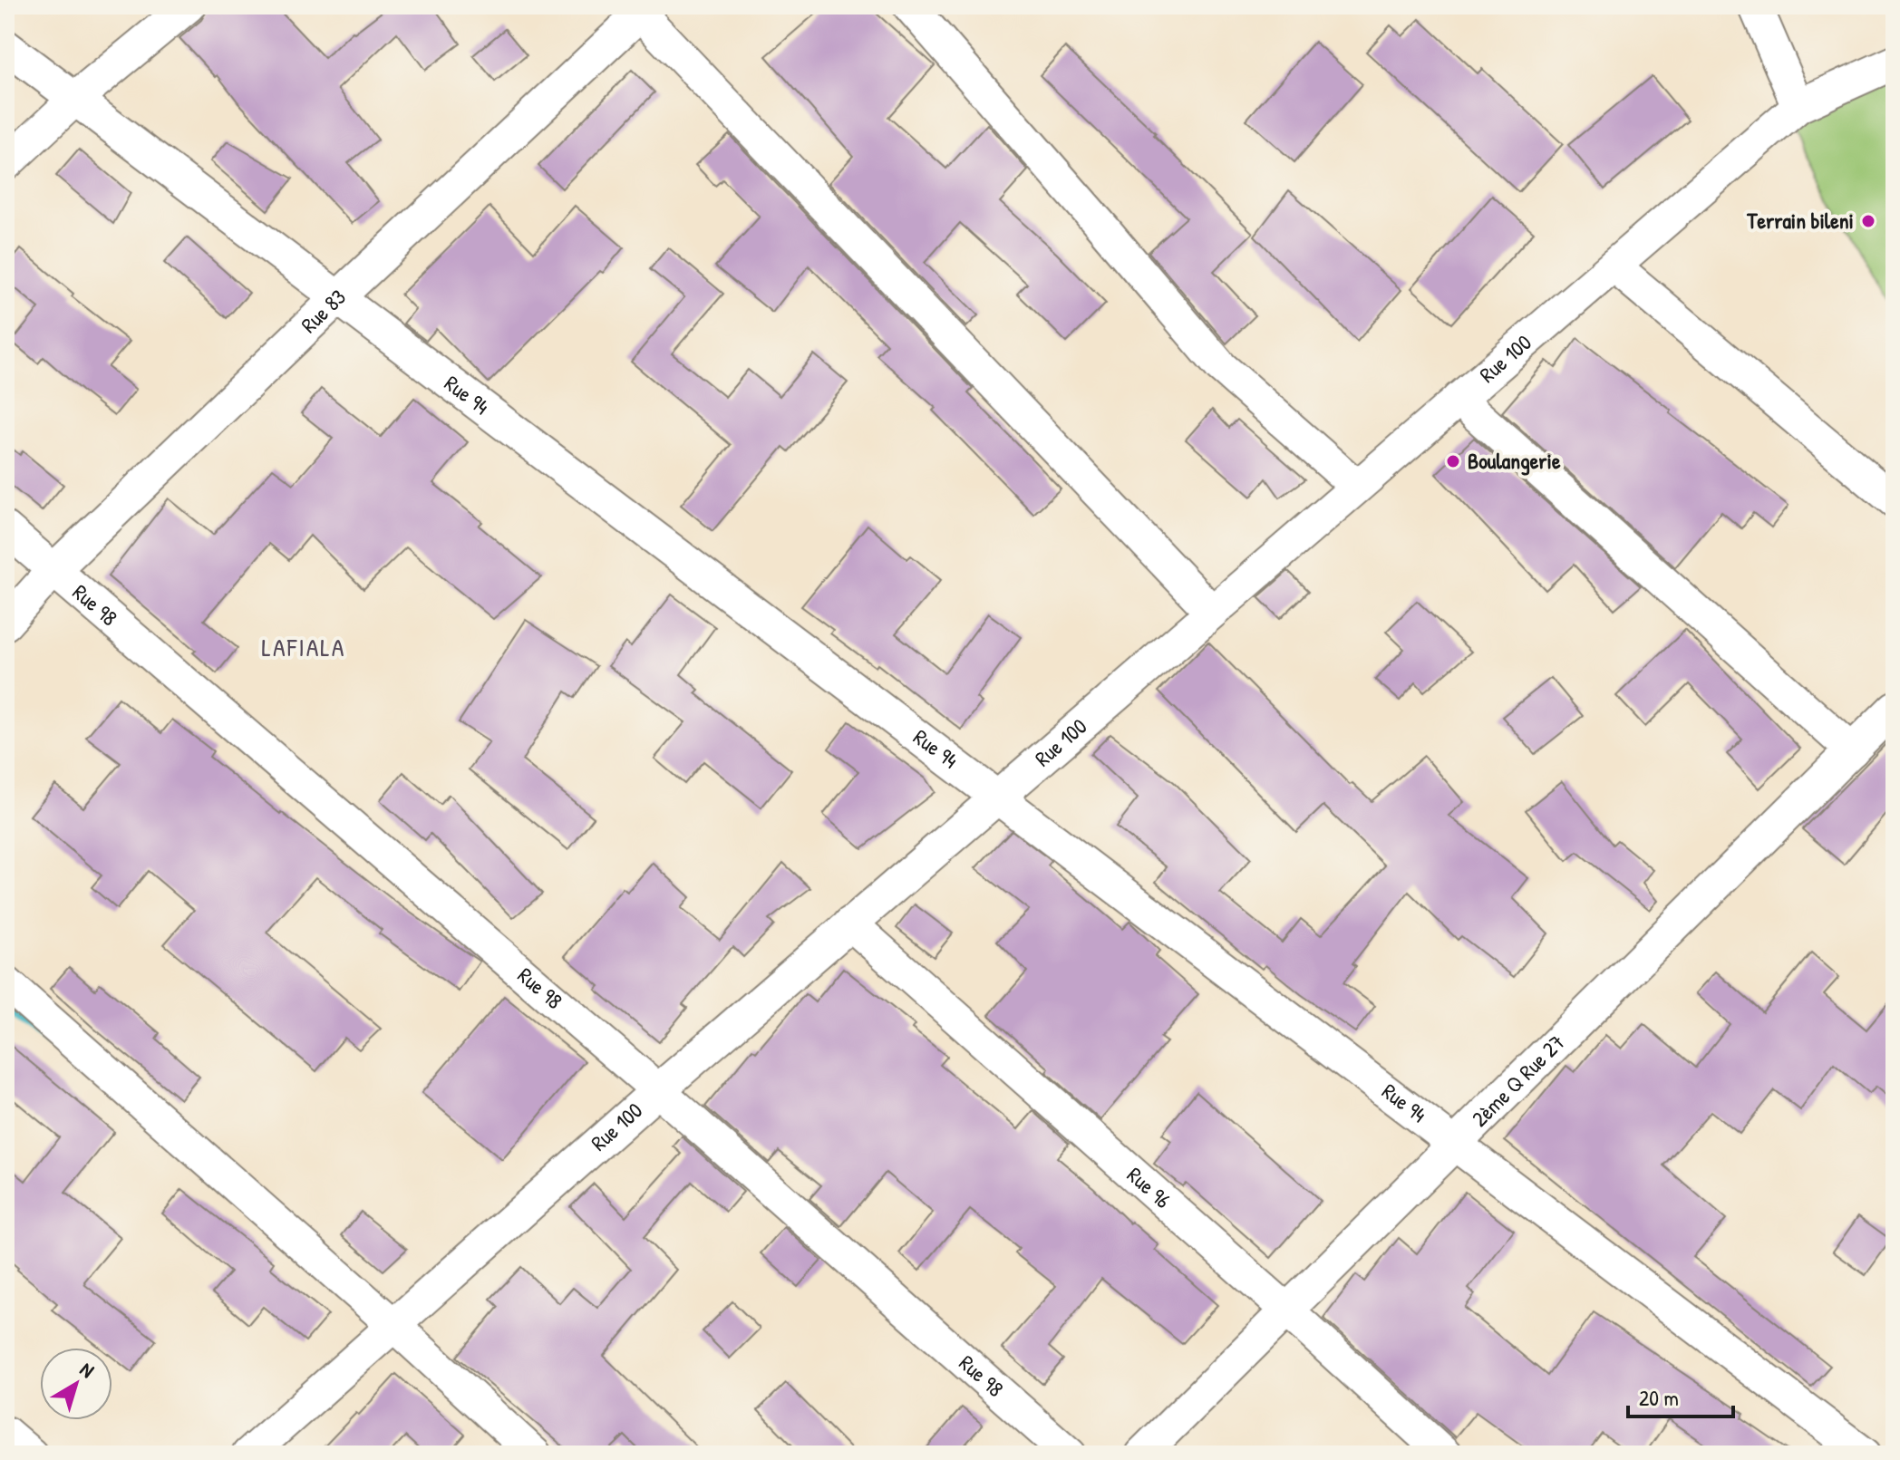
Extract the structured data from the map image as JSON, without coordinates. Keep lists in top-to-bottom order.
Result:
{
  "streets": {
    "street": [
      "Rue 83",
      "Rue 100",
      "Rue 94",
      "Rue 98",
      "2ème Q Rue 27",
      "Rue 96"
    ]
  },
  "crossings": [
    ["Rue 83", "Rue 94"],
    ["Rue 83", "Rue 98"],
    ["Rue 100", "Rue 94"],
    ["Rue 100", "Rue 98"],
    ["Rue 100", "Rue 96"],
    ["Rue 94", "2ème Q Rue 27"],
    ["2ème Q Rue 27", "Rue 96"]
  ],
  "districts": ["LAFIALA"],
  "places": ["Terrain bileni", "Boulangerie"],
  "scale_bar": "20 m",
  "north": "top right"
}
